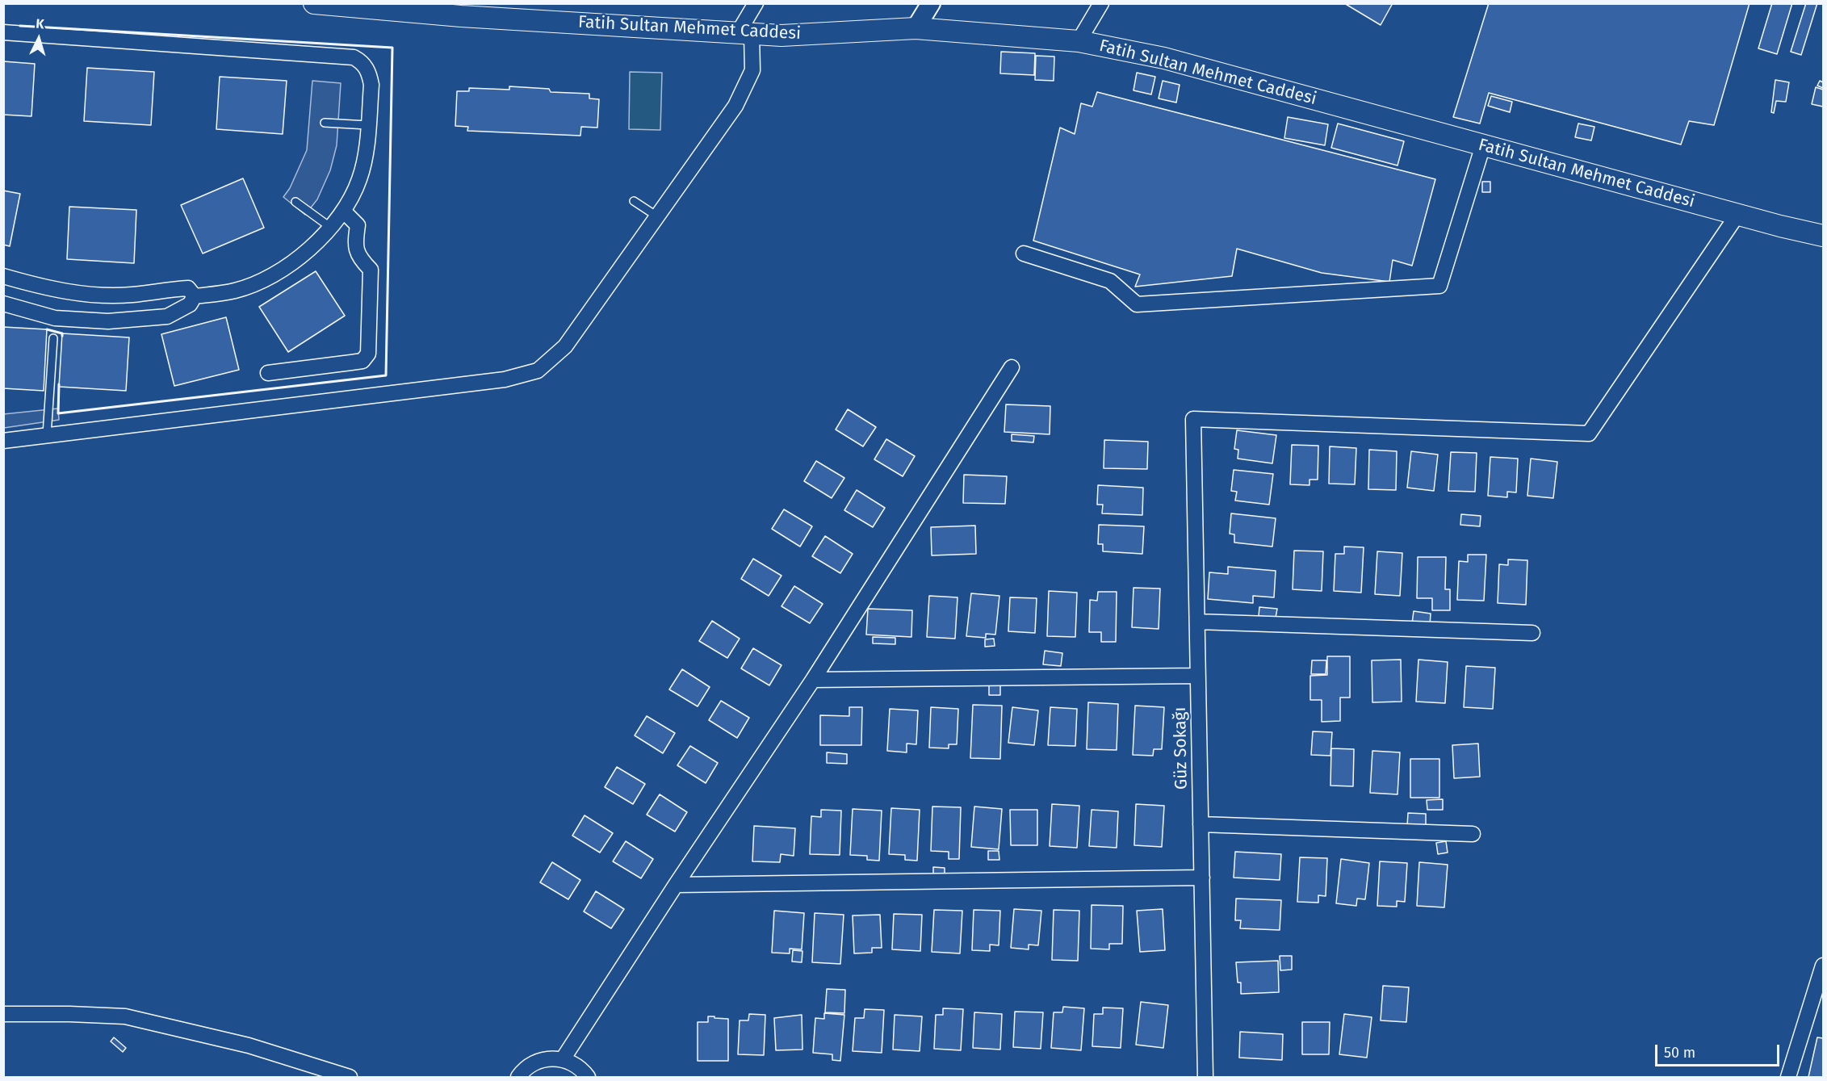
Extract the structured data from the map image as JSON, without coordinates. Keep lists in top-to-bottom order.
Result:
{
  "streets": {
    "main road": ["Fatih Sultan Mehmet Caddesi"],
    "street": ["Güz Sokağı"]
  },
  "crossings": [
    ["Fatih Sultan Mehmet Caddesi", "Güz Sokağı"]
  ],
  "scale_bar": "50 m",
  "north": "top"
}
